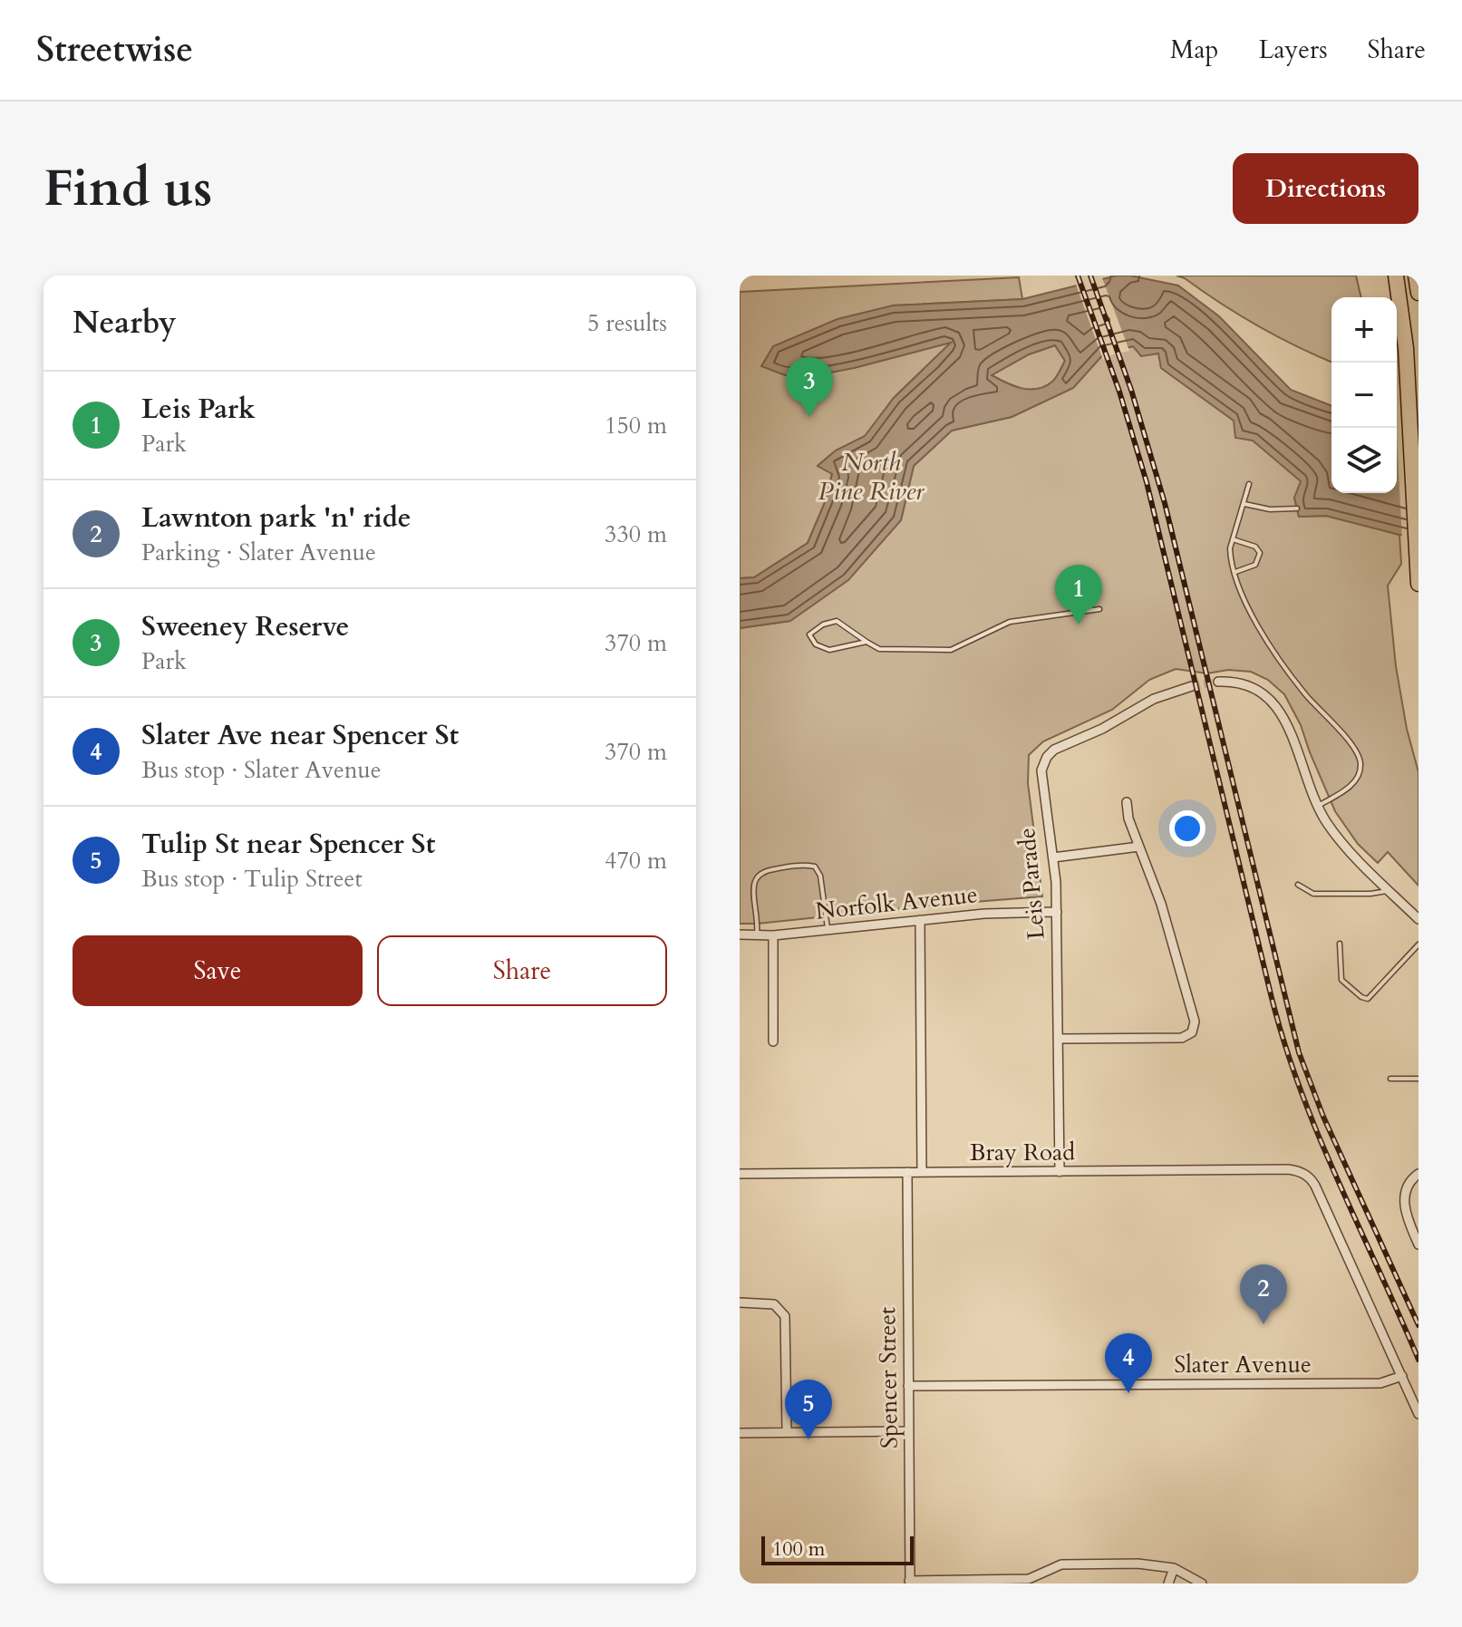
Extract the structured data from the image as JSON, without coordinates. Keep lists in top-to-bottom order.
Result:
{
  "streets": {
    "street": [
      "Leis Parade",
      "Norfolk Avenue",
      "Bray Road",
      "Slater Avenue",
      "Spencer Street"
    ]
  },
  "crossings": [
    ["Leis Parade", "Norfolk Avenue"],
    ["Leis Parade", "Bray Road"],
    ["Bray Road", "Slater Avenue"],
    ["Bray Road", "Spencer Street"],
    ["Slater Avenue", "Spencer Street"]
  ],
  "water": ["North Pine River"],
  "scale_bar": "100 m",
  "page": {
    "header": "Streetwise",
    "nav": ["Map", "Layers", "Share"],
    "buttons": [
      "Directions",
      ["Save", "Share"]
    ],
    "title": "Find us",
    "heading": ["Nearby", "5 results"],
    "map_buttons": ["+", "−"],
    "pins": [
      "3",
      "1",
      "2",
      "4",
      "5"
    ],
    "list": [
      {
        "mark": "1",
        "name": "Leis Park",
        "note": "Park",
        "value": "150 m"
      },
      {
        "mark": "2",
        "name": "Lawnton park 'n' ride",
        "note": "Parking · Slater Avenue",
        "value": "330 m"
      },
      {
        "mark": "3",
        "name": "Sweeney Reserve",
        "note": "Park",
        "value": "370 m"
      },
      {
        "mark": "4",
        "name": "Slater Ave near Spencer St",
        "note": "Bus stop · Slater Avenue",
        "value": "370 m"
      },
      {
        "mark": "5",
        "name": "Tulip St near Spencer St",
        "note": "Bus stop · Tulip Street",
        "value": "470 m"
      }
    ],
    "scale": "100 m"
  }
}
